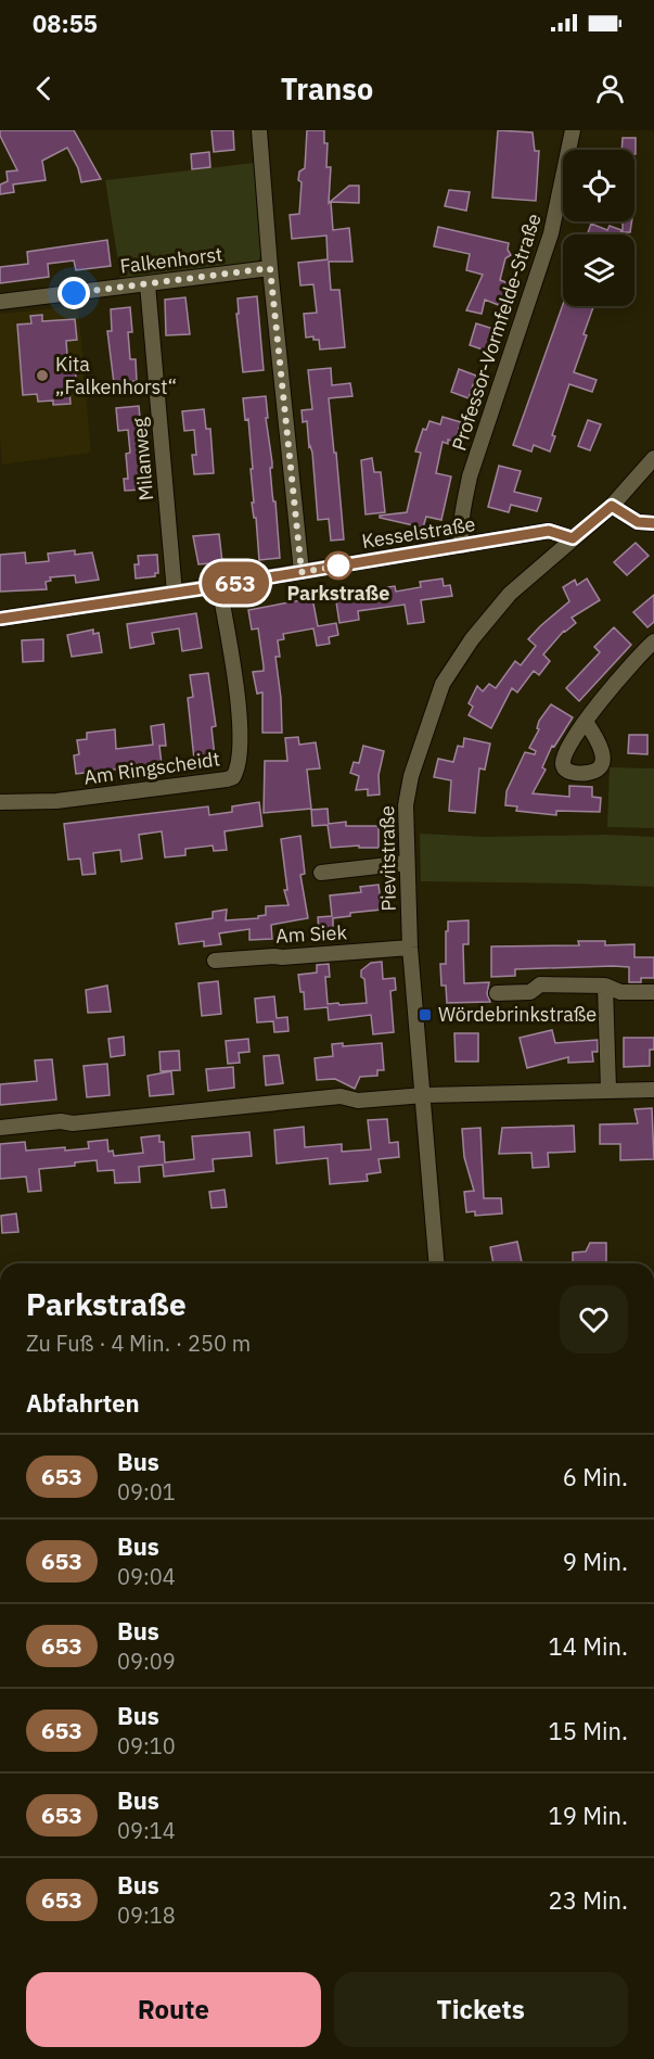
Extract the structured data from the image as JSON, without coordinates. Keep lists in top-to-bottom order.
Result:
{
  "streets": {
    "street": [
      "Falkenhorst",
      "Professor-Vormfelde-Straße",
      "Milanweg",
      "Kesselstraße",
      "Am Ringscheidt",
      "Pievitstraße",
      "Am Siek"
    ]
  },
  "crossings": [
    ["Falkenhorst", "Milanweg"],
    ["Professor-Vormfelde-Straße", "Kesselstraße"],
    ["Milanweg", "Kesselstraße"],
    ["Kesselstraße", "Am Ringscheidt"],
    ["Kesselstraße", "Pievitstraße"],
    ["Pievitstraße", "Am Siek"]
  ],
  "places": {
    "other": ["Kita „Falkenhorst“", "Parkstraße"],
    "transit": ["Wördebrinkstraße"]
  },
  "lines": ["bus line 653"],
  "page": {
    "status": "08:55",
    "header": "Transo",
    "on_map": "653",
    "heading": [
      ["Parkstraße", "Zu Fuß · 4 Min. · 250 m"],
      "Abfahrten"
    ],
    "list": [
      {
        "mark": "653",
        "name": "Bus",
        "note": "09:01",
        "value": "6 Min."
      },
      {
        "mark": "653",
        "name": "Bus",
        "note": "09:04",
        "value": "9 Min."
      },
      {
        "mark": "653",
        "name": "Bus",
        "note": "09:09",
        "value": "14 Min."
      },
      {
        "mark": "653",
        "name": "Bus",
        "note": "09:10",
        "value": "15 Min."
      },
      {
        "mark": "653",
        "name": "Bus",
        "note": "09:14",
        "value": "19 Min."
      },
      {
        "mark": "653",
        "name": "Bus",
        "note": "09:18",
        "value": "23 Min."
      }
    ],
    "buttons": ["Route", "Tickets"]
  }
}
